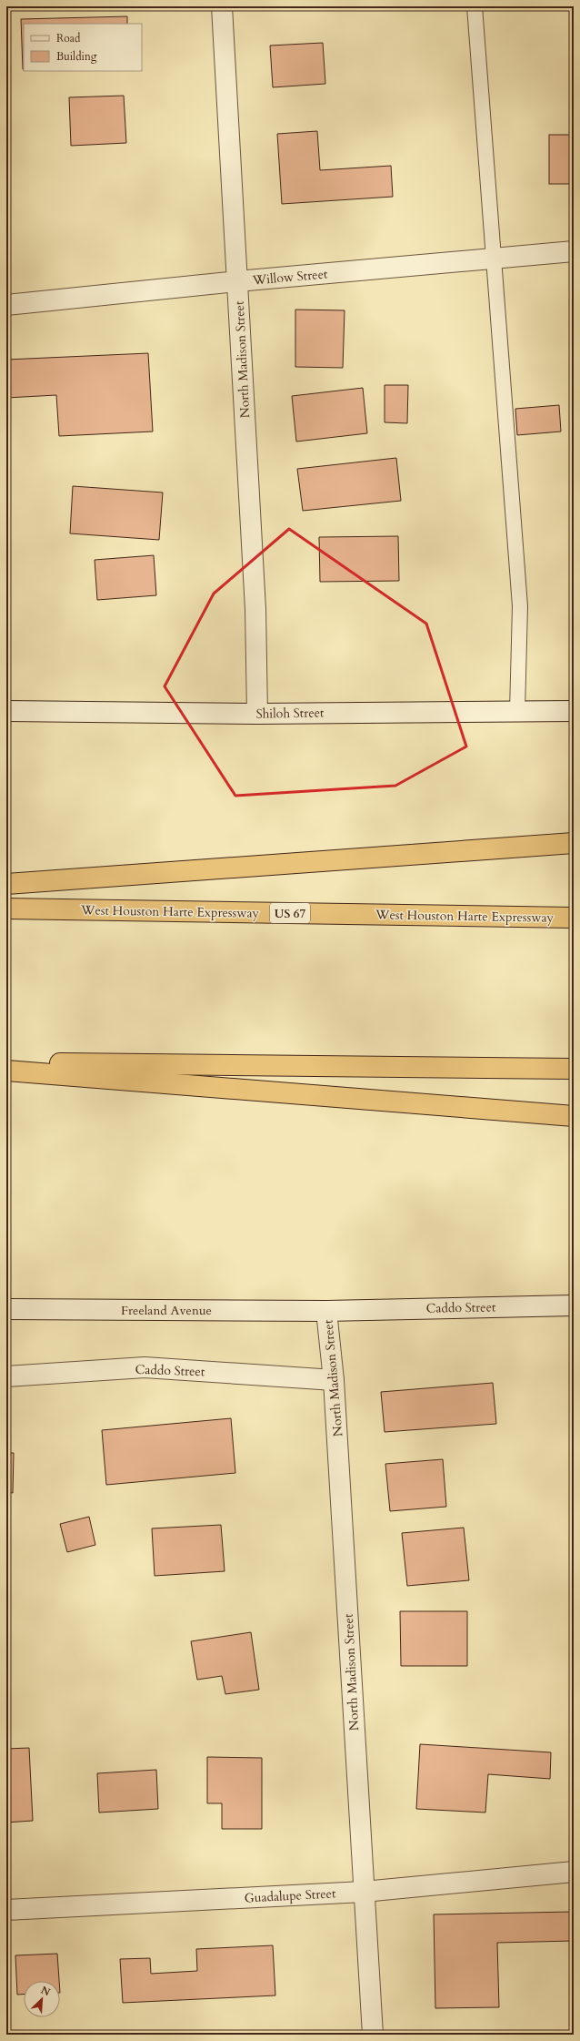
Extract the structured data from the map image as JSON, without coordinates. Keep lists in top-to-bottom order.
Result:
{
  "streets": {
    "highway": ["West Houston Harte Expressway", "US 67"],
    "street": [
      "Willow Street",
      "North Madison Street",
      "Shiloh Street",
      "Caddo Street",
      "Freeland Avenue",
      "Guadalupe Street"
    ]
  },
  "crossings": [
    ["Willow Street", "North Madison Street"],
    ["North Madison Street", "Shiloh Street"],
    ["North Madison Street", "Caddo Street"],
    ["North Madison Street", "Freeland Avenue"],
    ["North Madison Street", "Guadalupe Street"],
    ["Caddo Street", "Freeland Avenue"]
  ],
  "legend": ["Road", "Building"],
  "north": "top right"
}
